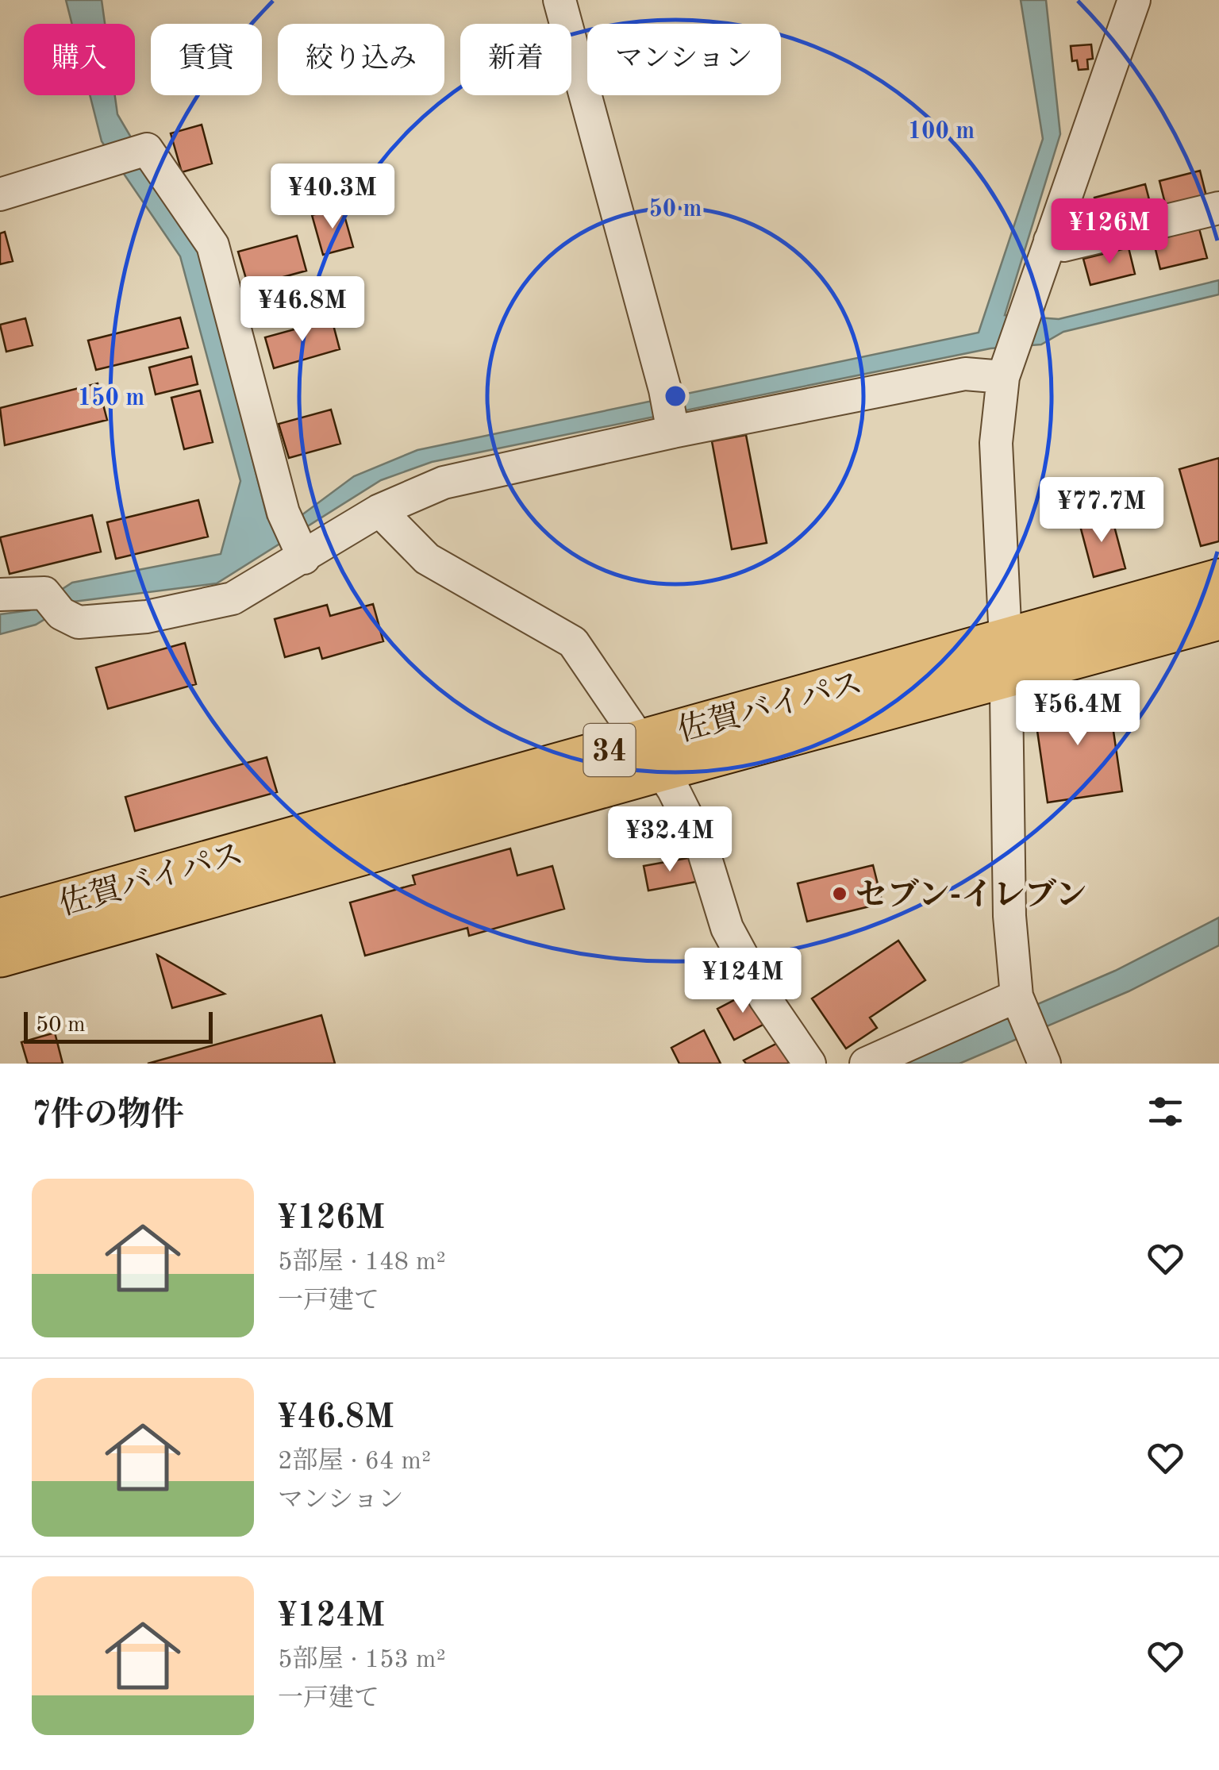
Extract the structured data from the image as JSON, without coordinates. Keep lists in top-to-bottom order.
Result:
{
  "streets": {
    "highway": ["佐賀バイパス", "34"]
  },
  "places": ["セブン-イレブン"],
  "scale_bar": "50 m",
  "page": {
    "chip": [
      "購入",
      "賃貸",
      "絞り込み",
      "新着",
      "マンション"
    ],
    "price": [
      "¥40.3M",
      "¥126M",
      "¥46.8M",
      "¥77.7M",
      "¥56.4M",
      "¥32.4M",
      "¥124M"
    ],
    "scale": "50 m",
    "heading": "7件の物件",
    "list": [
      {
        "name": "¥126M",
        "note": "5部屋 · 148 m² · 一戸建て"
      },
      {
        "name": "¥46.8M",
        "note": "2部屋 · 64 m² · マンション"
      },
      {
        "name": "¥124M",
        "note": "5部屋 · 153 m² · 一戸建て"
      }
    ]
  },
  "rings": ["100 m", "50 m", "150 m"]
}
